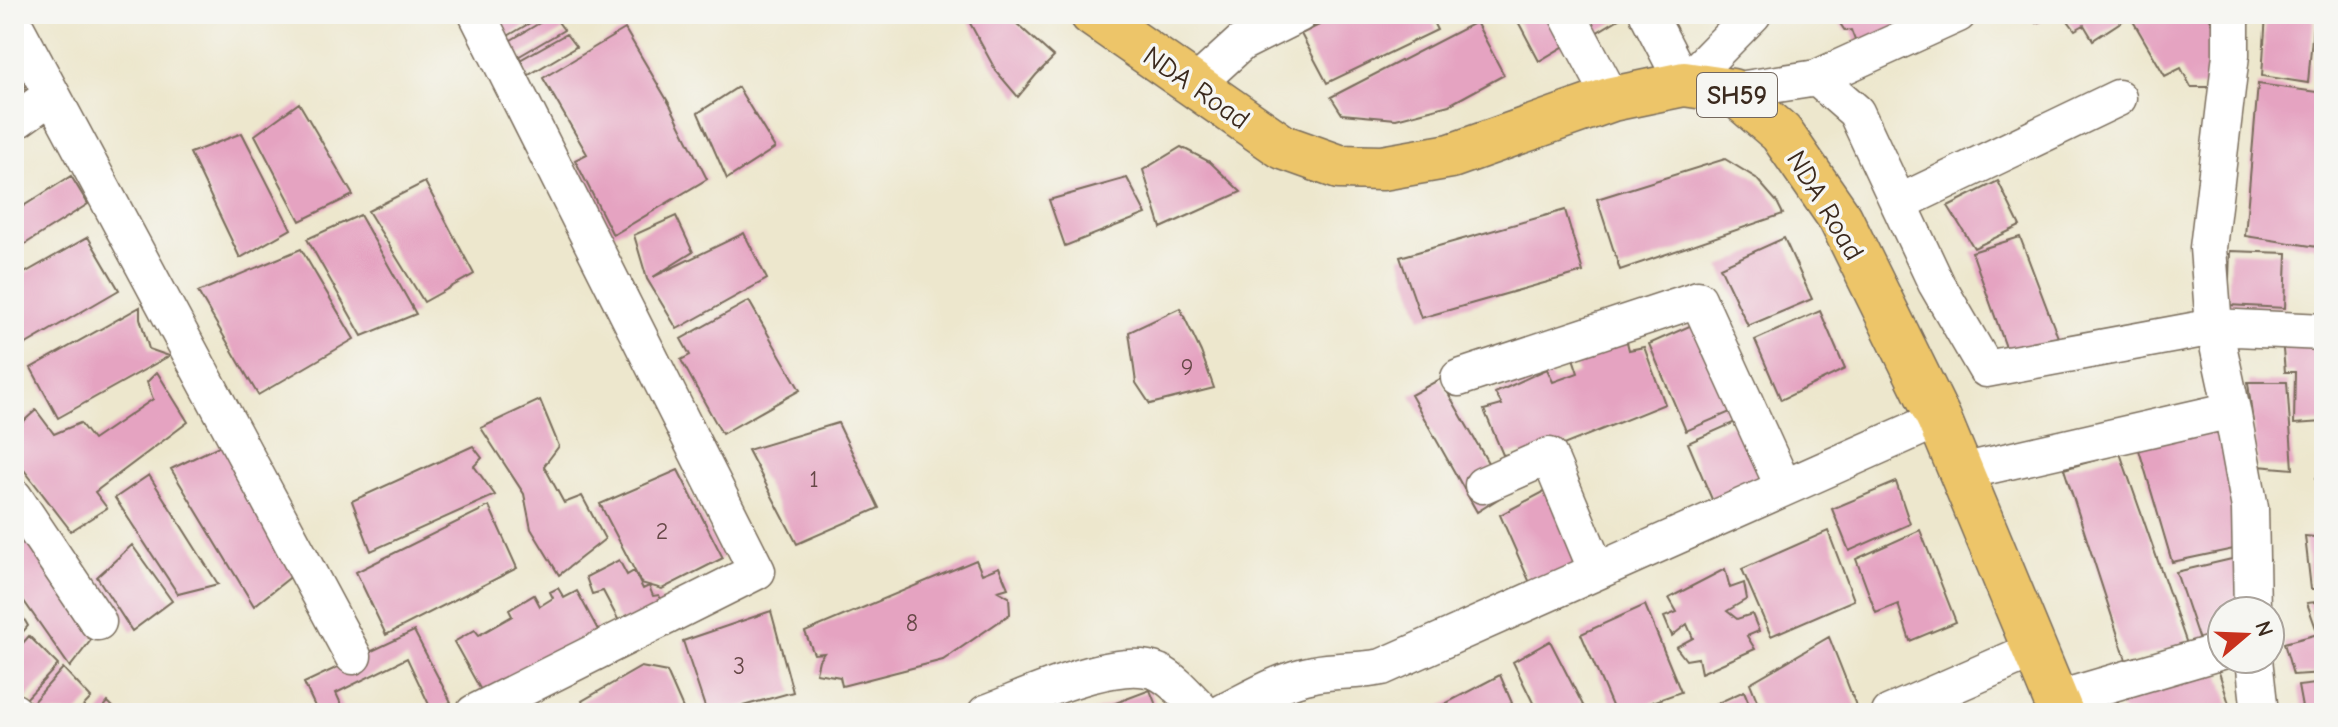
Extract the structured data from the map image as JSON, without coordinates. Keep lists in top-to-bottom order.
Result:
{
  "streets": {
    "main road": ["NDA Road", "SH59"]
  },
  "house_numbers": [
    "9",
    "1",
    "2",
    "8",
    "3"
  ],
  "north": "right"
}
